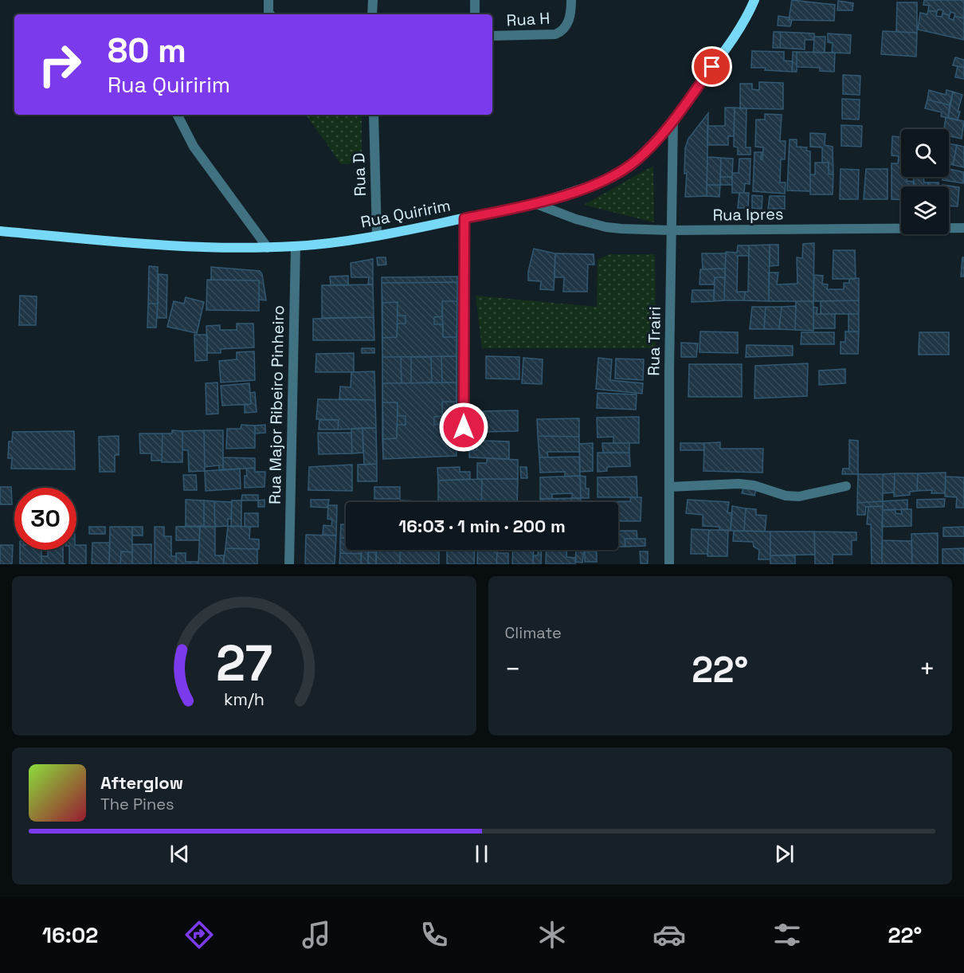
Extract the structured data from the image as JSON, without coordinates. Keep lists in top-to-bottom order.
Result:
{
  "streets": {
    "main road": ["Rua Quiririm"],
    "street": [
      "Rua H",
      "Rua D",
      "Rua Ipres",
      "Rua Trairi",
      "Rua Major Ribeiro Pinheiro"
    ]
  },
  "crossings": [
    ["Rua D", "Rua Quiririm"],
    ["Rua Quiririm", "Rua Ipres"],
    ["Rua Quiririm", "Rua Trairi"],
    ["Rua Quiririm", "Rua Major Ribeiro Pinheiro"],
    ["Rua Ipres", "Rua Trairi"]
  ],
  "page": {
    "turn": ["80 m", "Rua Quiririm"],
    "limit": "30",
    "trip": "16:03 · 1 min · 200 m",
    "tile": "Climate",
    "heat": ["−", "22°", "+"],
    "song": ["Afterglow", "The Pines"],
    "tabs": ["16:02", "22°"],
    "gauge": ["27", "km/h"]
  }
}
